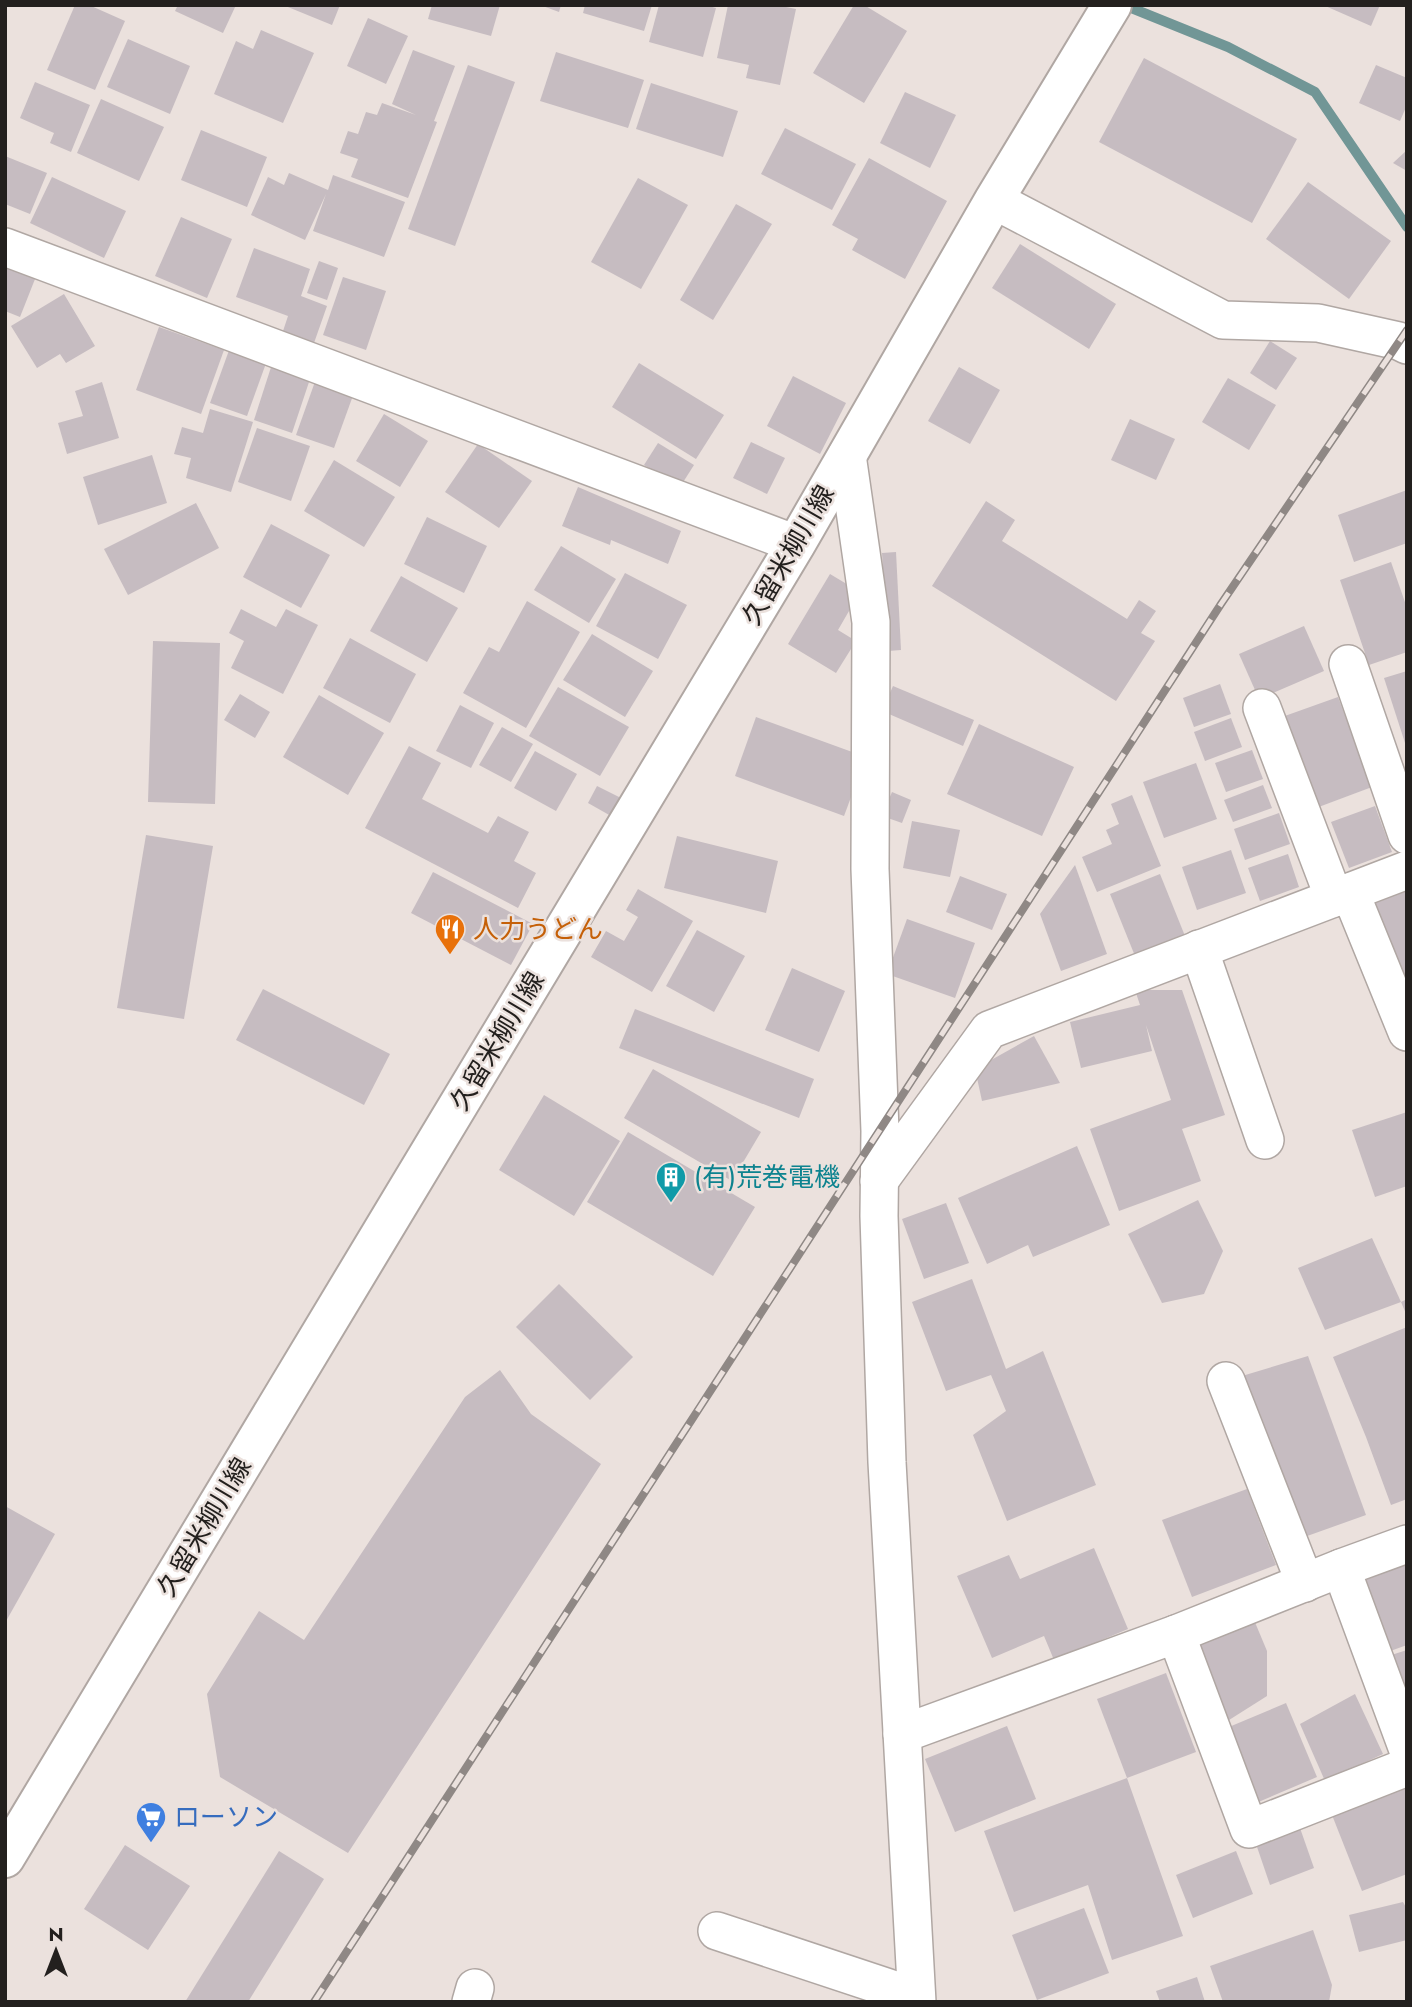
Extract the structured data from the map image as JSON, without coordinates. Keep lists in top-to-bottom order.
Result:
{
  "streets": {
    "main road": ["久留米柳川線"]
  },
  "places": {
    "restaurant": ["人力うどん"],
    "building": ["(有)荒巻電機"],
    "supermarket": ["ローソン"]
  },
  "north": "top"
}
